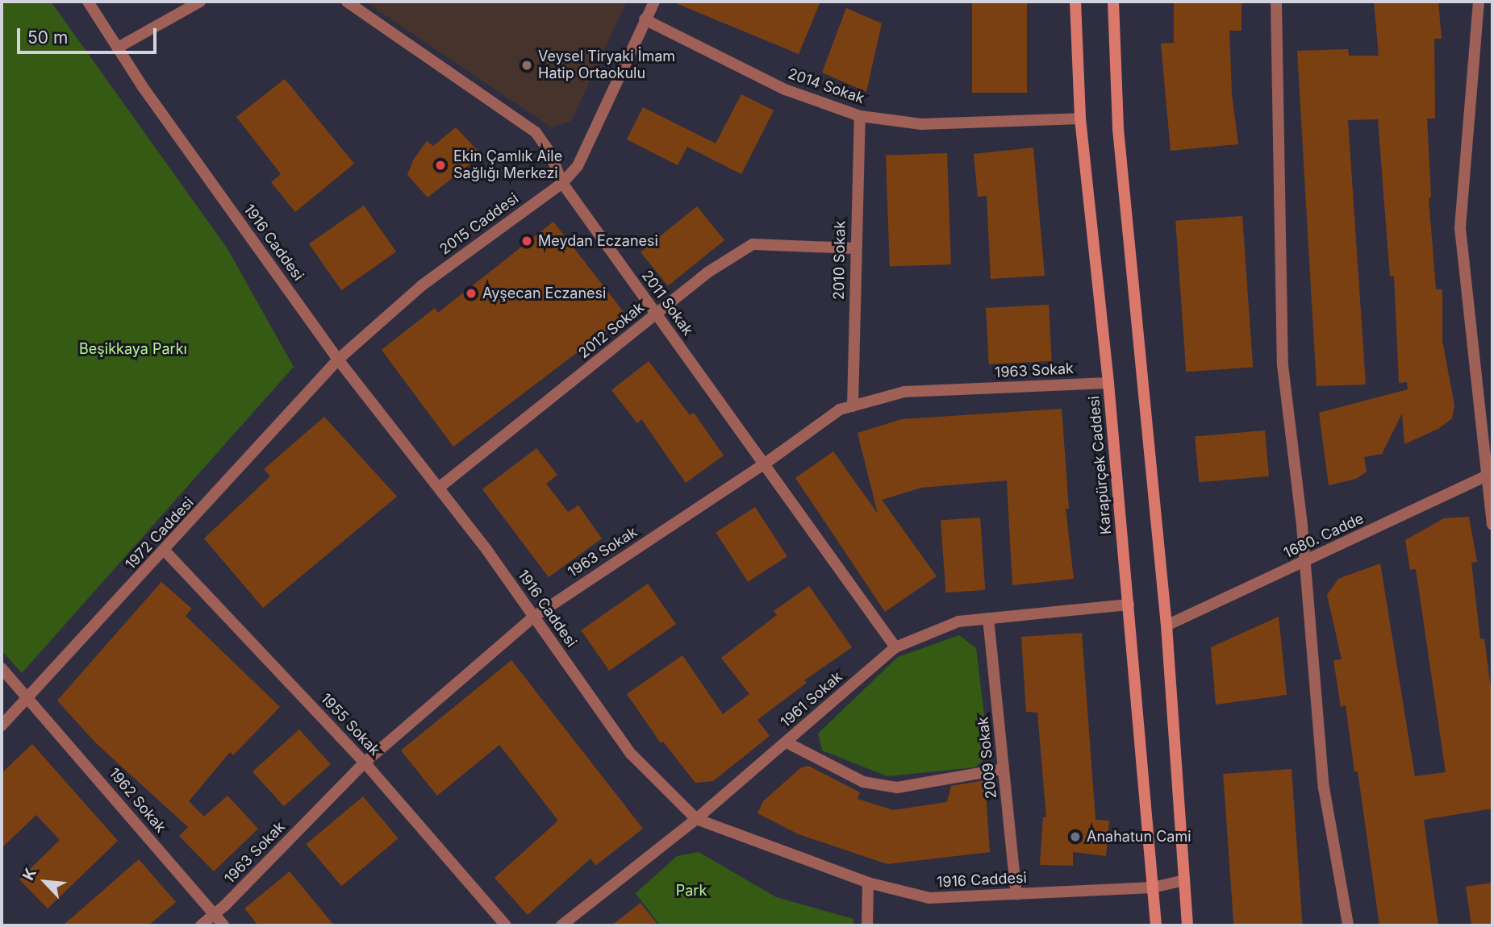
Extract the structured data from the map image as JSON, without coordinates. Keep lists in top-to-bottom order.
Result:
{
  "streets": {
    "main road": ["Karapürçek Caddesi"],
    "street": [
      "2014 Sokak",
      "2015 Caddesi",
      "1916 Caddesi",
      "2010 Sokak",
      "2011 Sokak",
      "2012 Sokak",
      "1963 Sokak",
      "1972 Caddesi",
      "1680. Cadde",
      "1961 Sokak",
      "1955 Sokak",
      "2009 Sokak",
      "1962 Sokak"
    ]
  },
  "crossings": [
    ["2014 Sokak", "2015 Caddesi"],
    ["2014 Sokak", "2010 Sokak"],
    ["2014 Sokak", "Karapürçek Caddesi"],
    ["2015 Caddesi", "1916 Caddesi"],
    ["2015 Caddesi", "2011 Sokak"],
    ["2015 Caddesi", "1972 Caddesi"],
    ["1916 Caddesi", "2012 Sokak"],
    ["1916 Caddesi", "1963 Sokak"],
    ["1916 Caddesi", "Karapürçek Caddesi"],
    ["1916 Caddesi", "1972 Caddesi"],
    ["1916 Caddesi", "1961 Sokak"],
    ["1916 Caddesi", "2009 Sokak"],
    ["2010 Sokak", "2012 Sokak"],
    ["2010 Sokak", "1963 Sokak"],
    ["2011 Sokak", "2012 Sokak"],
    ["2011 Sokak", "1963 Sokak"],
    ["2011 Sokak", "1961 Sokak"],
    ["1963 Sokak", "Karapürçek Caddesi"],
    ["1963 Sokak", "1955 Sokak"],
    ["1963 Sokak", "1962 Sokak"],
    ["Karapürçek Caddesi", "1961 Sokak"],
    ["1972 Caddesi", "1955 Sokak"],
    ["1972 Caddesi", "1962 Sokak"],
    ["1961 Sokak", "2009 Sokak"]
  ],
  "parks": ["Beşikkaya Parkı", "Park"],
  "places": [
    "Veysel Tiryaki İmam Hatip Ortaokulu",
    "Ekin Çamlık Aile Sağlığı Merkezi",
    "Meydan Eczanesi",
    "Ayşecan Eczanesi",
    "Anahatun Cami"
  ],
  "scale_bar": "50 m",
  "north": "top left"
}
